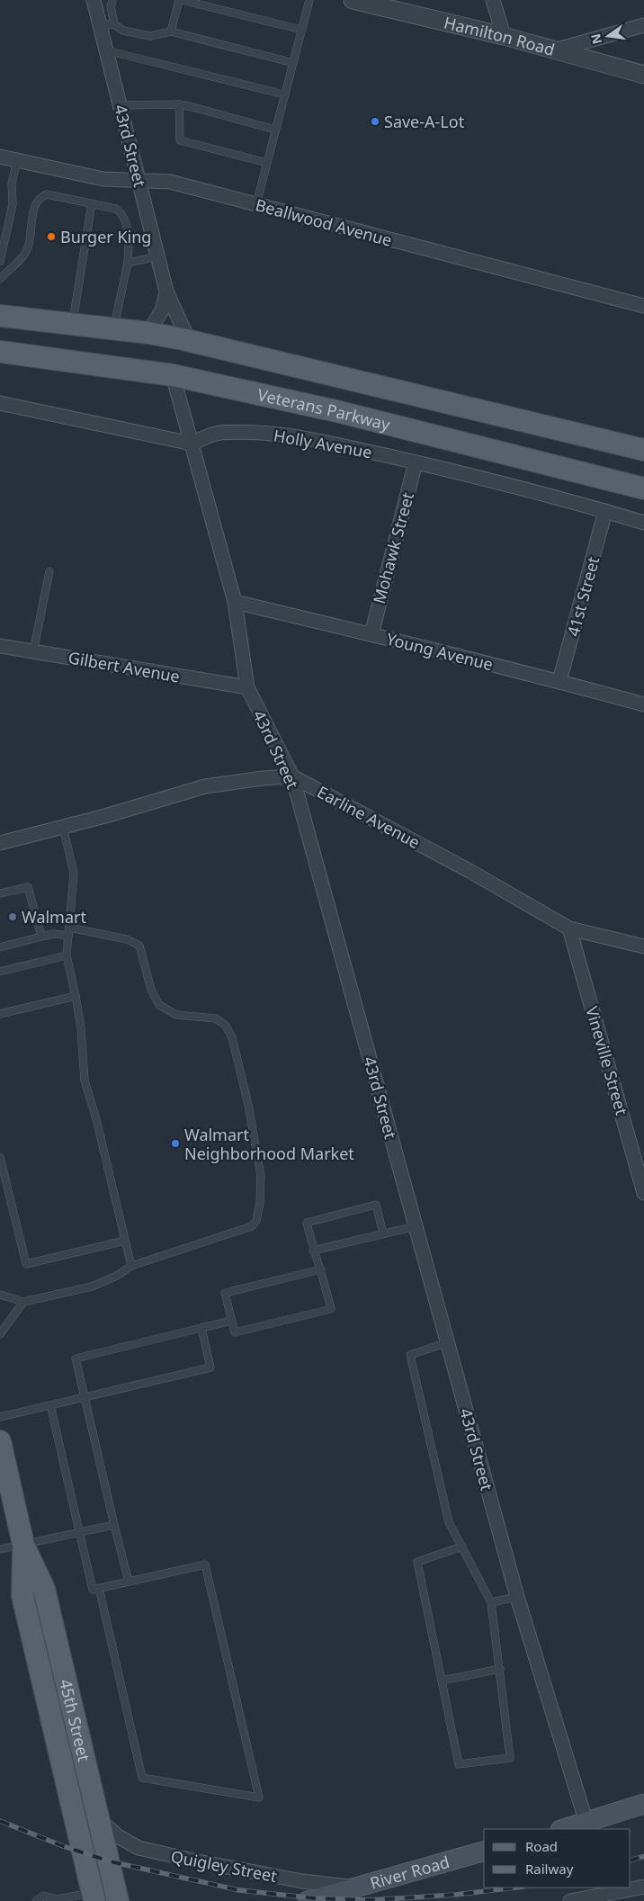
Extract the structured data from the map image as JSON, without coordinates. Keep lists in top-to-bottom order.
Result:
{
  "streets": {
    "main road": ["Veterans Parkway", "45th Street", "River Road"],
    "street": [
      "Hamilton Road",
      "43rd Street",
      "Beallwood Avenue",
      "Holly Avenue",
      "Mohawk Street",
      "41st Street",
      "Young Avenue",
      "Gilbert Avenue",
      "Earline Avenue",
      "Vineville Street",
      "Quigley Street"
    ]
  },
  "crossings": [
    ["43rd Street", "Beallwood Avenue"],
    ["43rd Street", "Veterans Parkway"],
    ["43rd Street", "Holly Avenue"],
    ["43rd Street", "Young Avenue"],
    ["43rd Street", "Gilbert Avenue"],
    ["43rd Street", "Earline Avenue"],
    ["Holly Avenue", "Mohawk Street"],
    ["Holly Avenue", "41st Street"],
    ["Mohawk Street", "Young Avenue"],
    ["41st Street", "Young Avenue"],
    ["Earline Avenue", "Vineville Street"],
    ["45th Street", "Quigley Street"],
    ["Quigley Street", "River Road"]
  ],
  "places": [
    "Save-A-Lot",
    "Burger King",
    "Walmart",
    "Walmart Neighborhood Market"
  ],
  "legend": ["Road", "Railway"],
  "north": "left"
}
